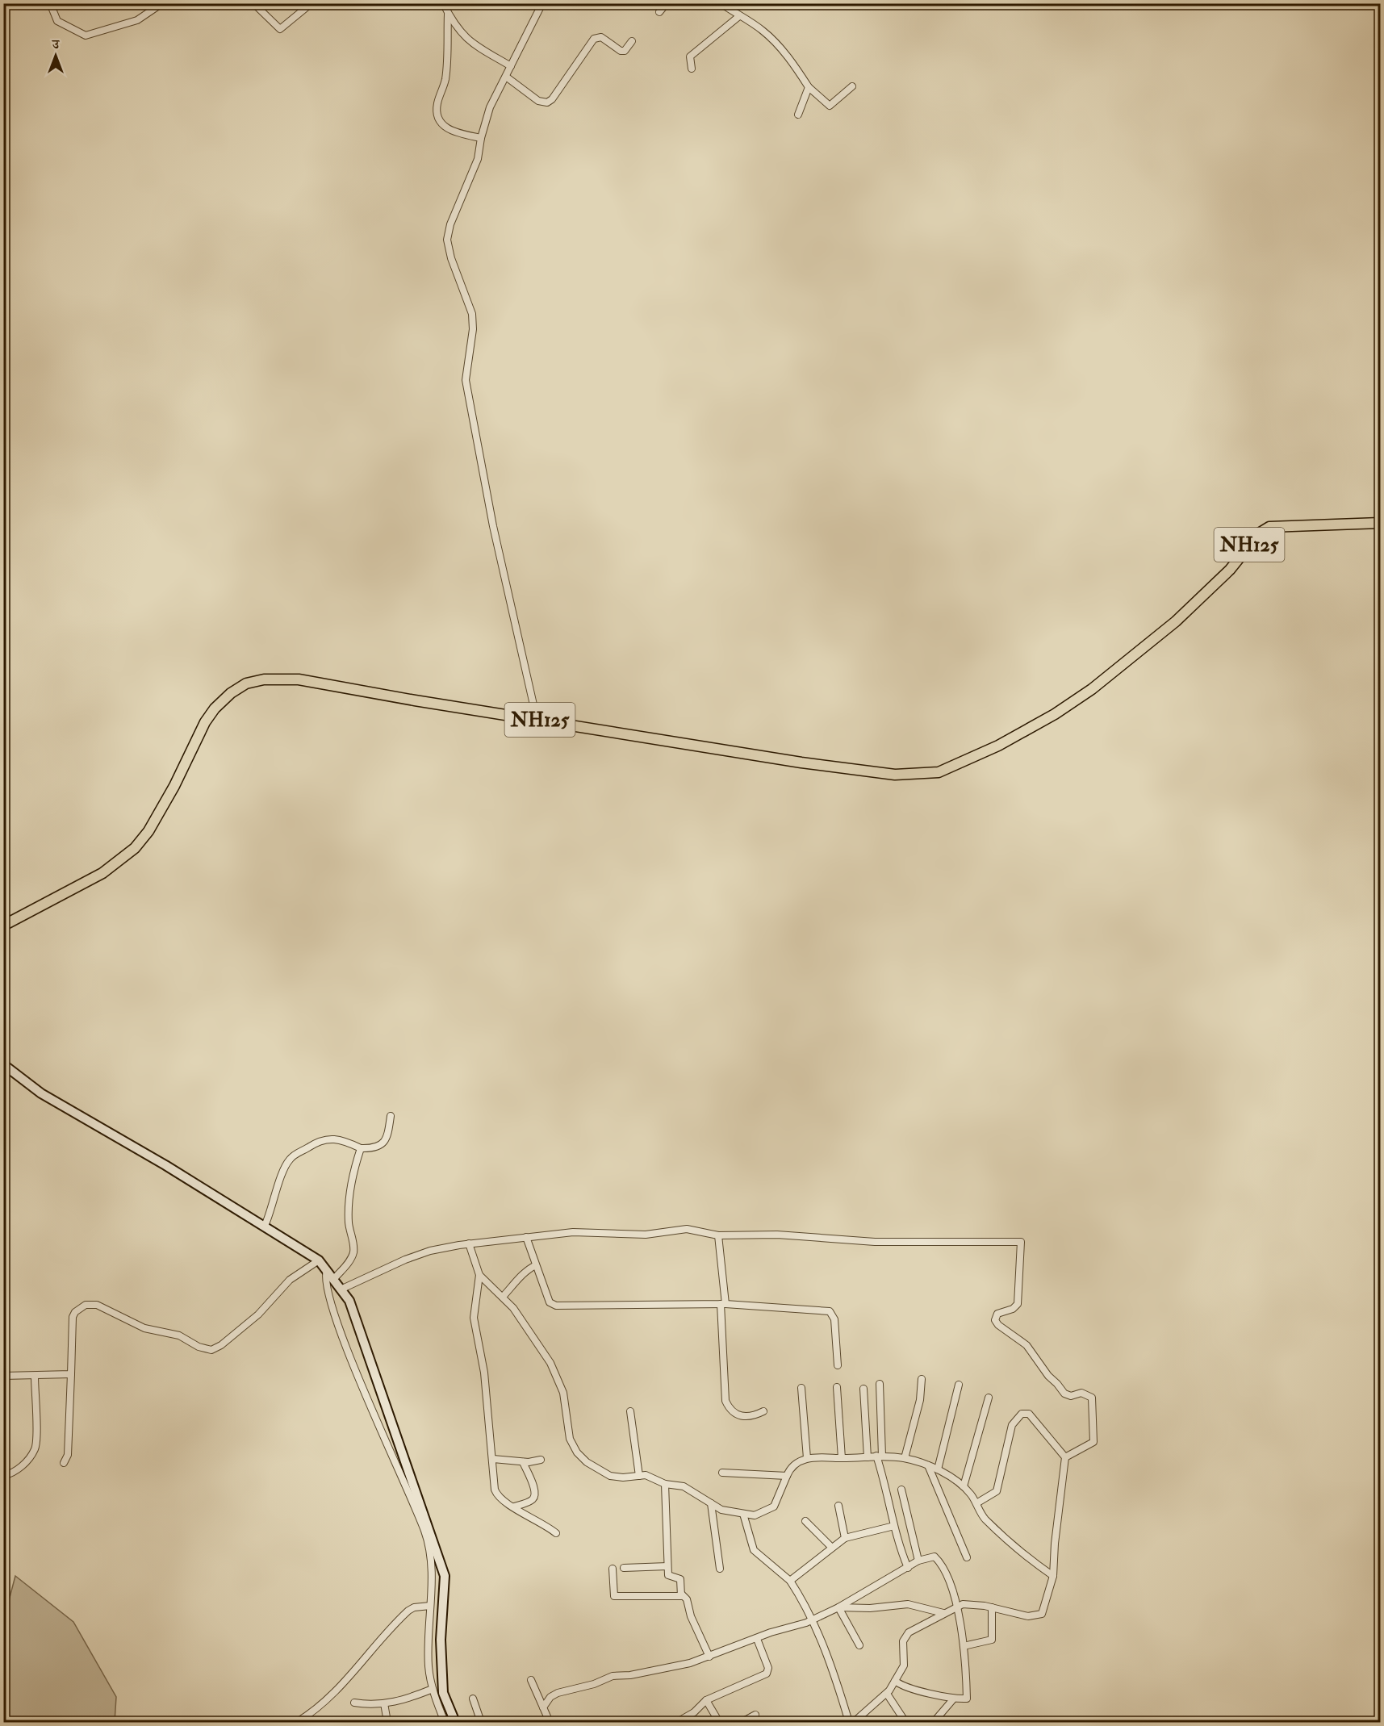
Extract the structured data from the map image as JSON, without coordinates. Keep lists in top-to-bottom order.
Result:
{
  "streets": {
    "highway": ["NH125"]
  },
  "north": "top"
}
